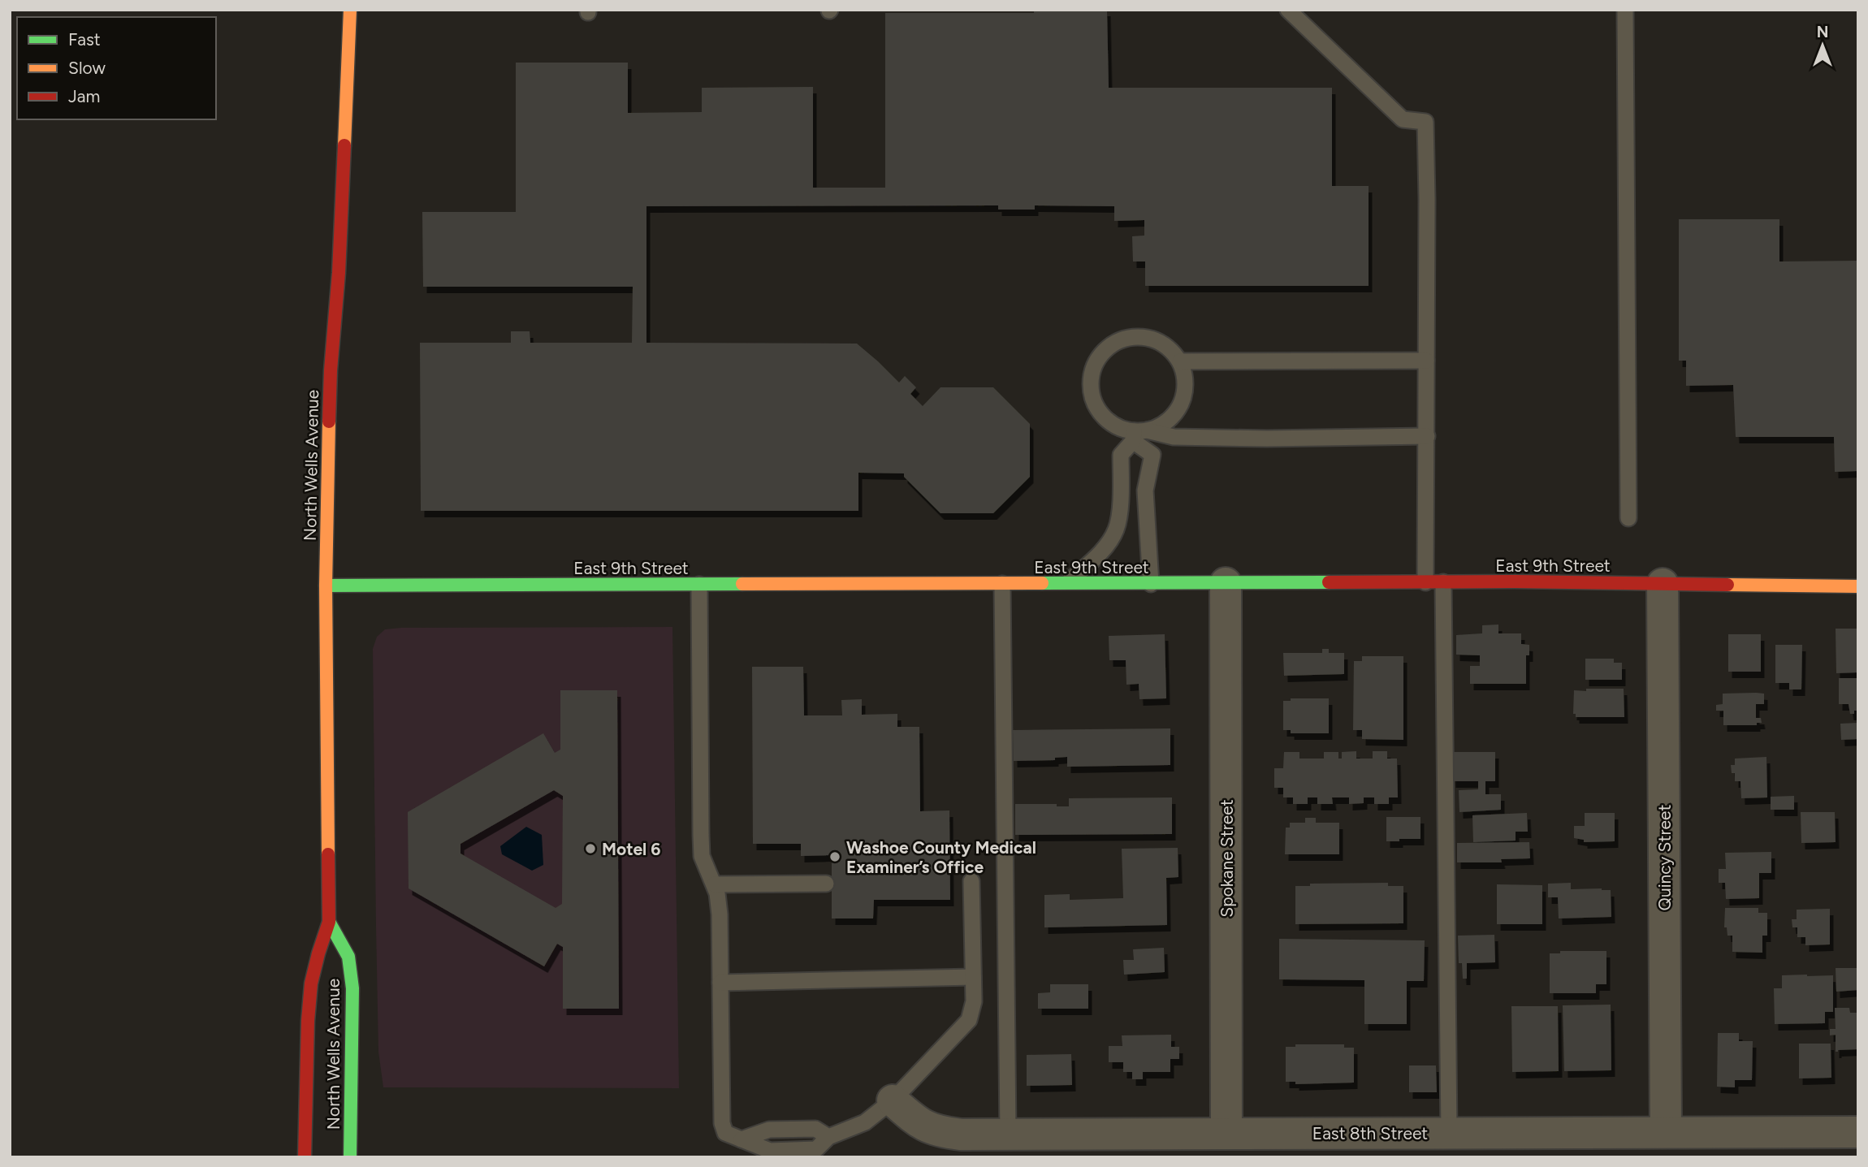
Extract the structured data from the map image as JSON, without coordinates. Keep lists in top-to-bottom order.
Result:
{
  "streets": {
    "street": [
      "North Wells Avenue",
      "East 9th Street",
      "Quincy Street",
      "Spokane Street",
      "East 8th Street"
    ]
  },
  "crossings": [
    ["North Wells Avenue", "East 9th Street"],
    ["East 9th Street", "Quincy Street"],
    ["East 9th Street", "Spokane Street"],
    ["Quincy Street", "East 8th Street"],
    ["Spokane Street", "East 8th Street"]
  ],
  "places": ["Motel 6", "Washoe County Medical Examiner’s Office"],
  "legend": ["Fast", "Slow", "Jam"],
  "north": "top"
}
